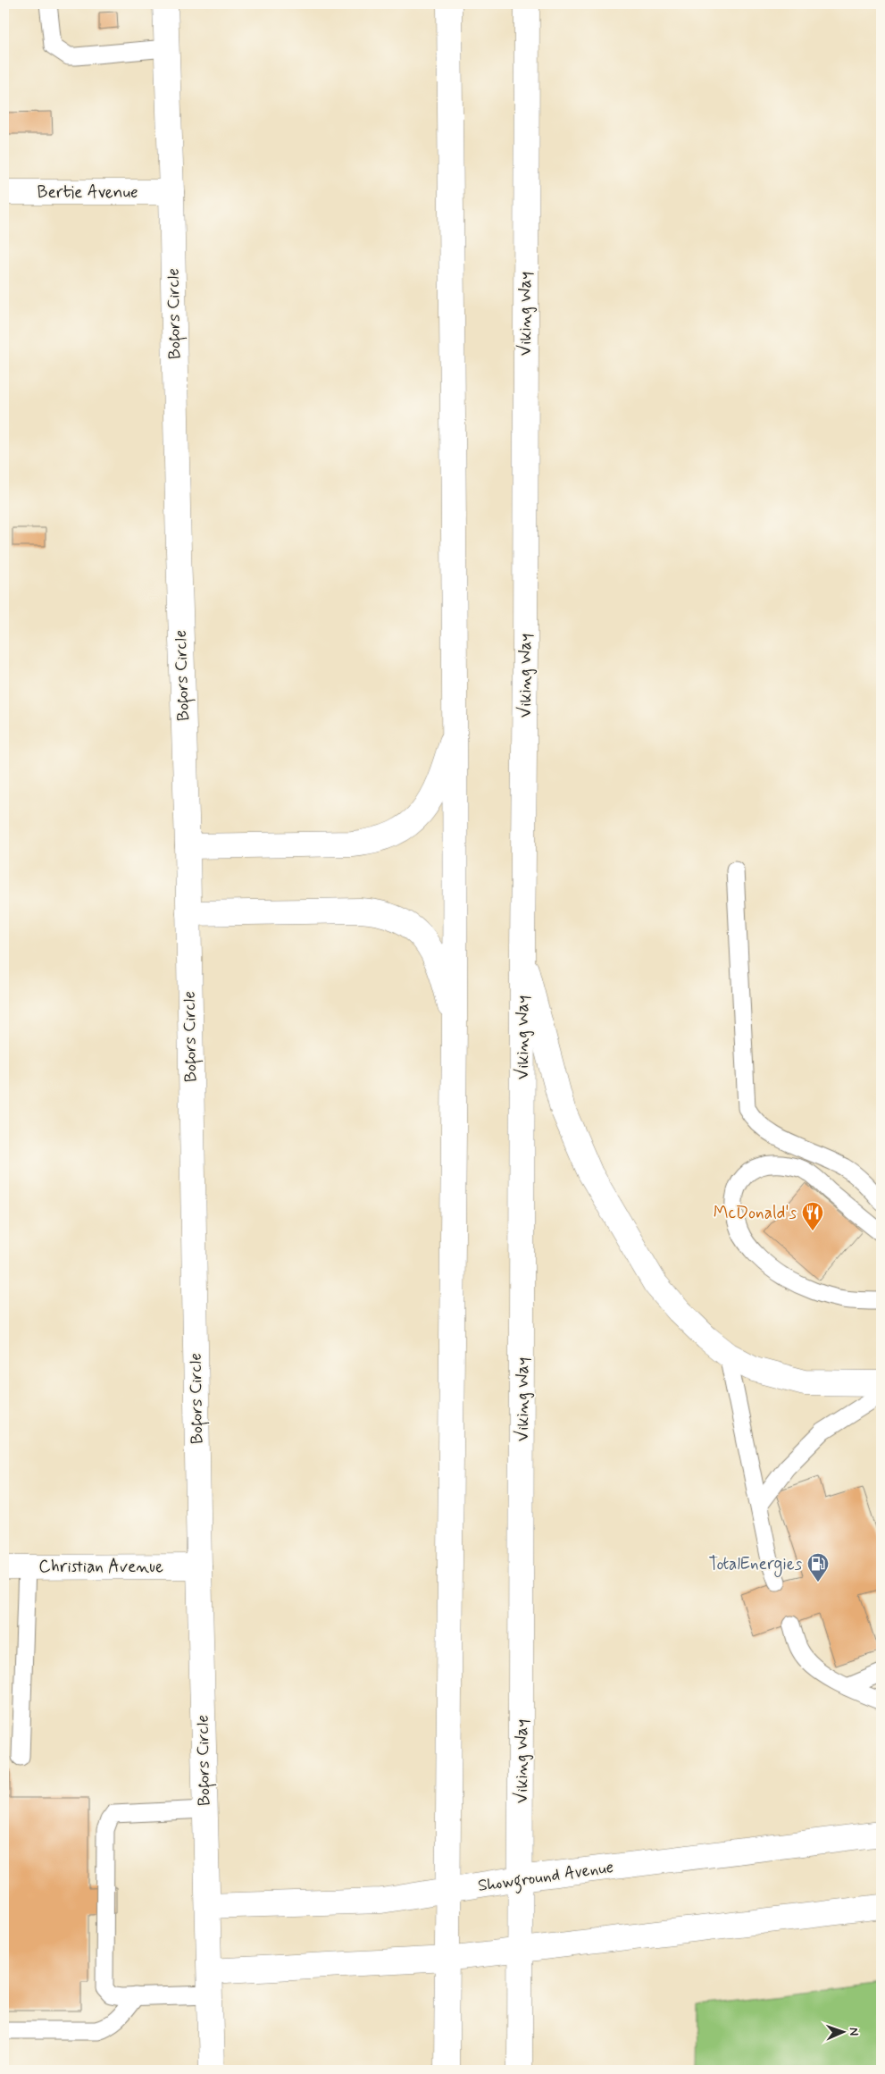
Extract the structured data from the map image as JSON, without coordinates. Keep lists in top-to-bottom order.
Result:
{
  "streets": {
    "street": [
      "Bertie Avenue",
      "Bofors Circle",
      "Viking Way",
      "Christian Avenue",
      "Showground Avenue"
    ]
  },
  "crossings": [
    ["Bertie Avenue", "Bofors Circle"],
    ["Bofors Circle", "Christian Avenue"],
    ["Bofors Circle", "Showground Avenue"],
    ["Viking Way", "Showground Avenue"]
  ],
  "places": {
    "restaurant": ["McDonald's"],
    "fuel station": ["TotalEnergies"]
  },
  "north": "right"
}
